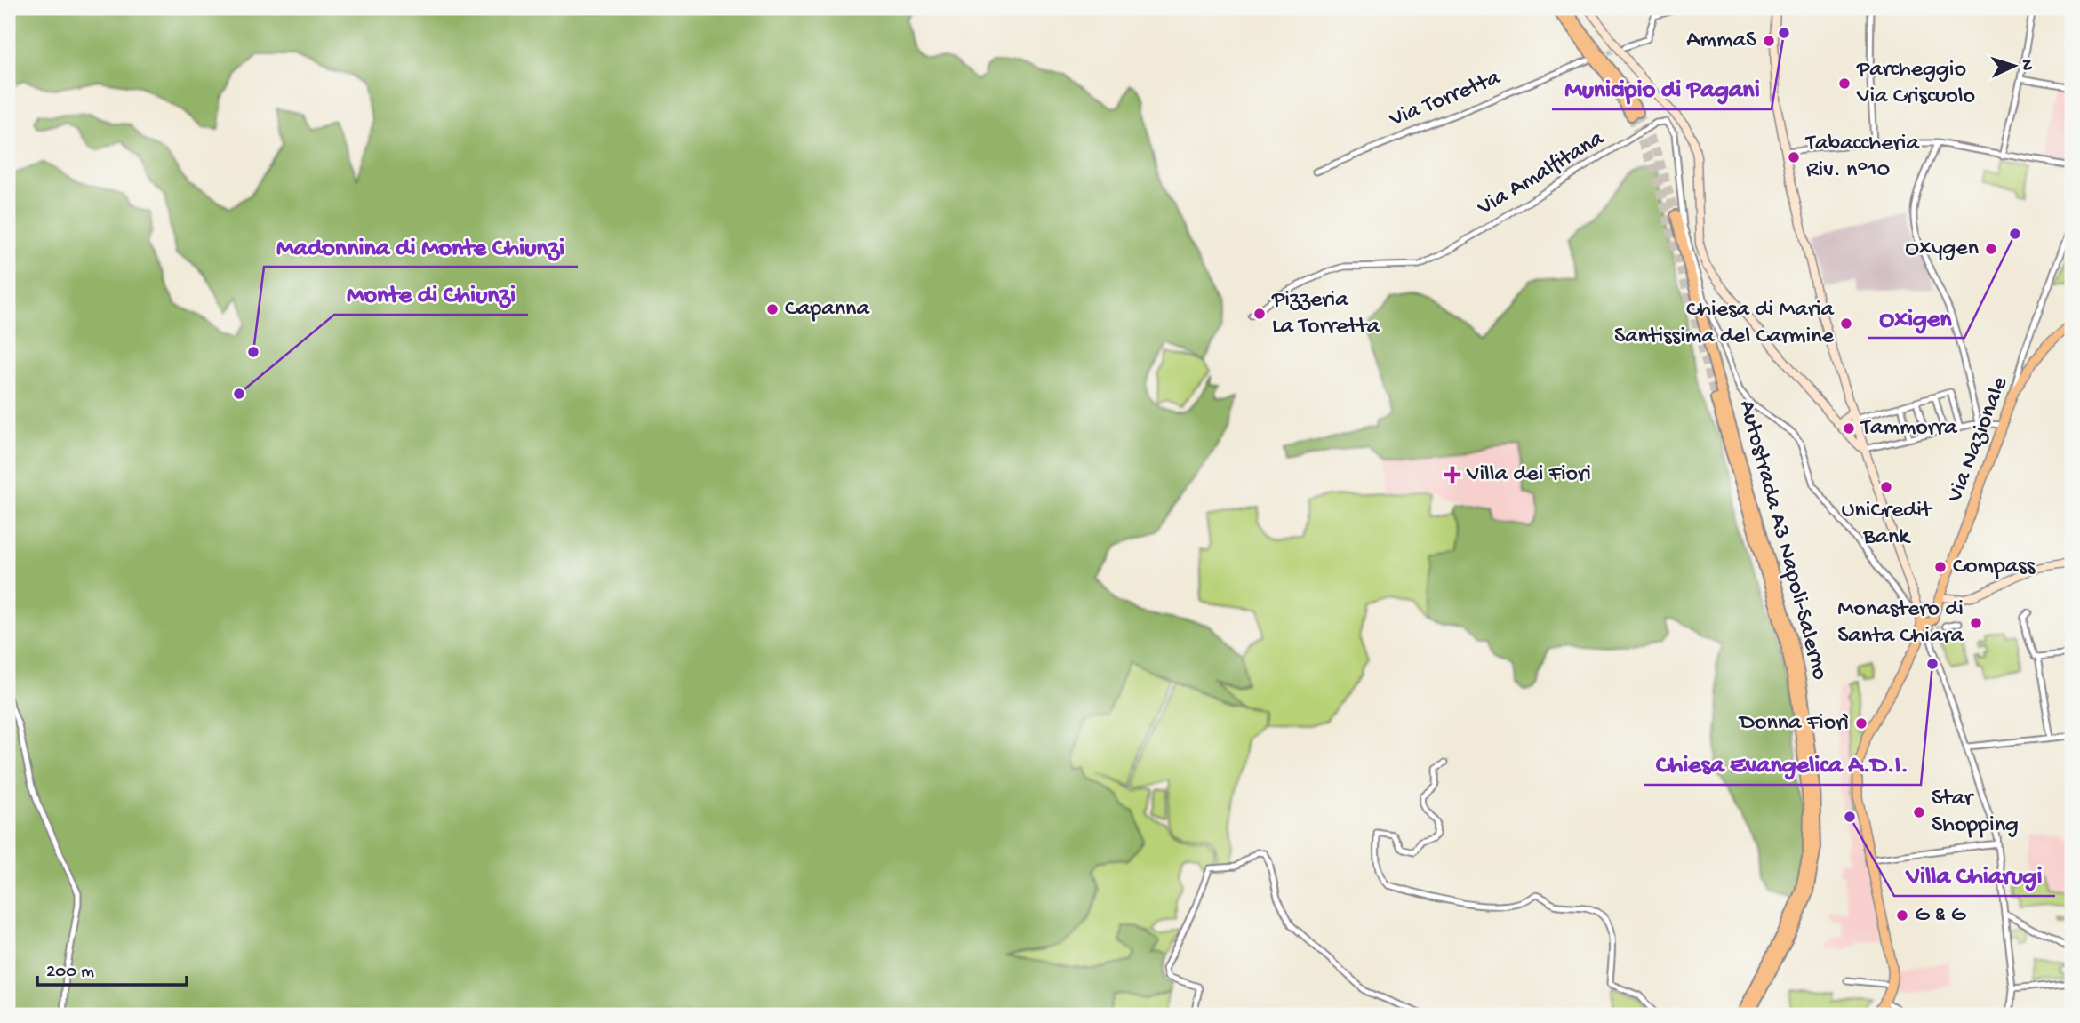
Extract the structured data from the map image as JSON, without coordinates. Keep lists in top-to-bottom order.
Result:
{
  "streets": {
    "highway": ["Autostrada A3 Napoli-Salerno"],
    "main road": ["Via Nazionale"],
    "street": ["Via Torretta", "Via Amalfitana"]
  },
  "crossings": [
    ["Via Amalfitana", "Via Nazionale"]
  ],
  "places": {
    "other": [
      "Municipio di Pagani",
      "AmmaS",
      "Parcheggio Via Criscuolo",
      "Tabaccheria Riv. n°10",
      "Oxigen",
      "Oxygen",
      "Capanna",
      "Pizzeria La Torretta",
      "Chiesa di Maria Santissima del Carmine",
      "Madonnina di Monte Chiunzi",
      "Monte di Chiunzi",
      "Tammorra",
      "UniCredit Bank",
      "Compass",
      "Monastero di Santa Chiara",
      "Chiesa Evangelica A.D.I.",
      "Donna Fiorì",
      "Star Shopping",
      "Villa Chiarugi",
      "G & G"
    ],
    "health": ["Villa dei Fiori"]
  },
  "scale_bar": "200 m",
  "north": "right"
}
